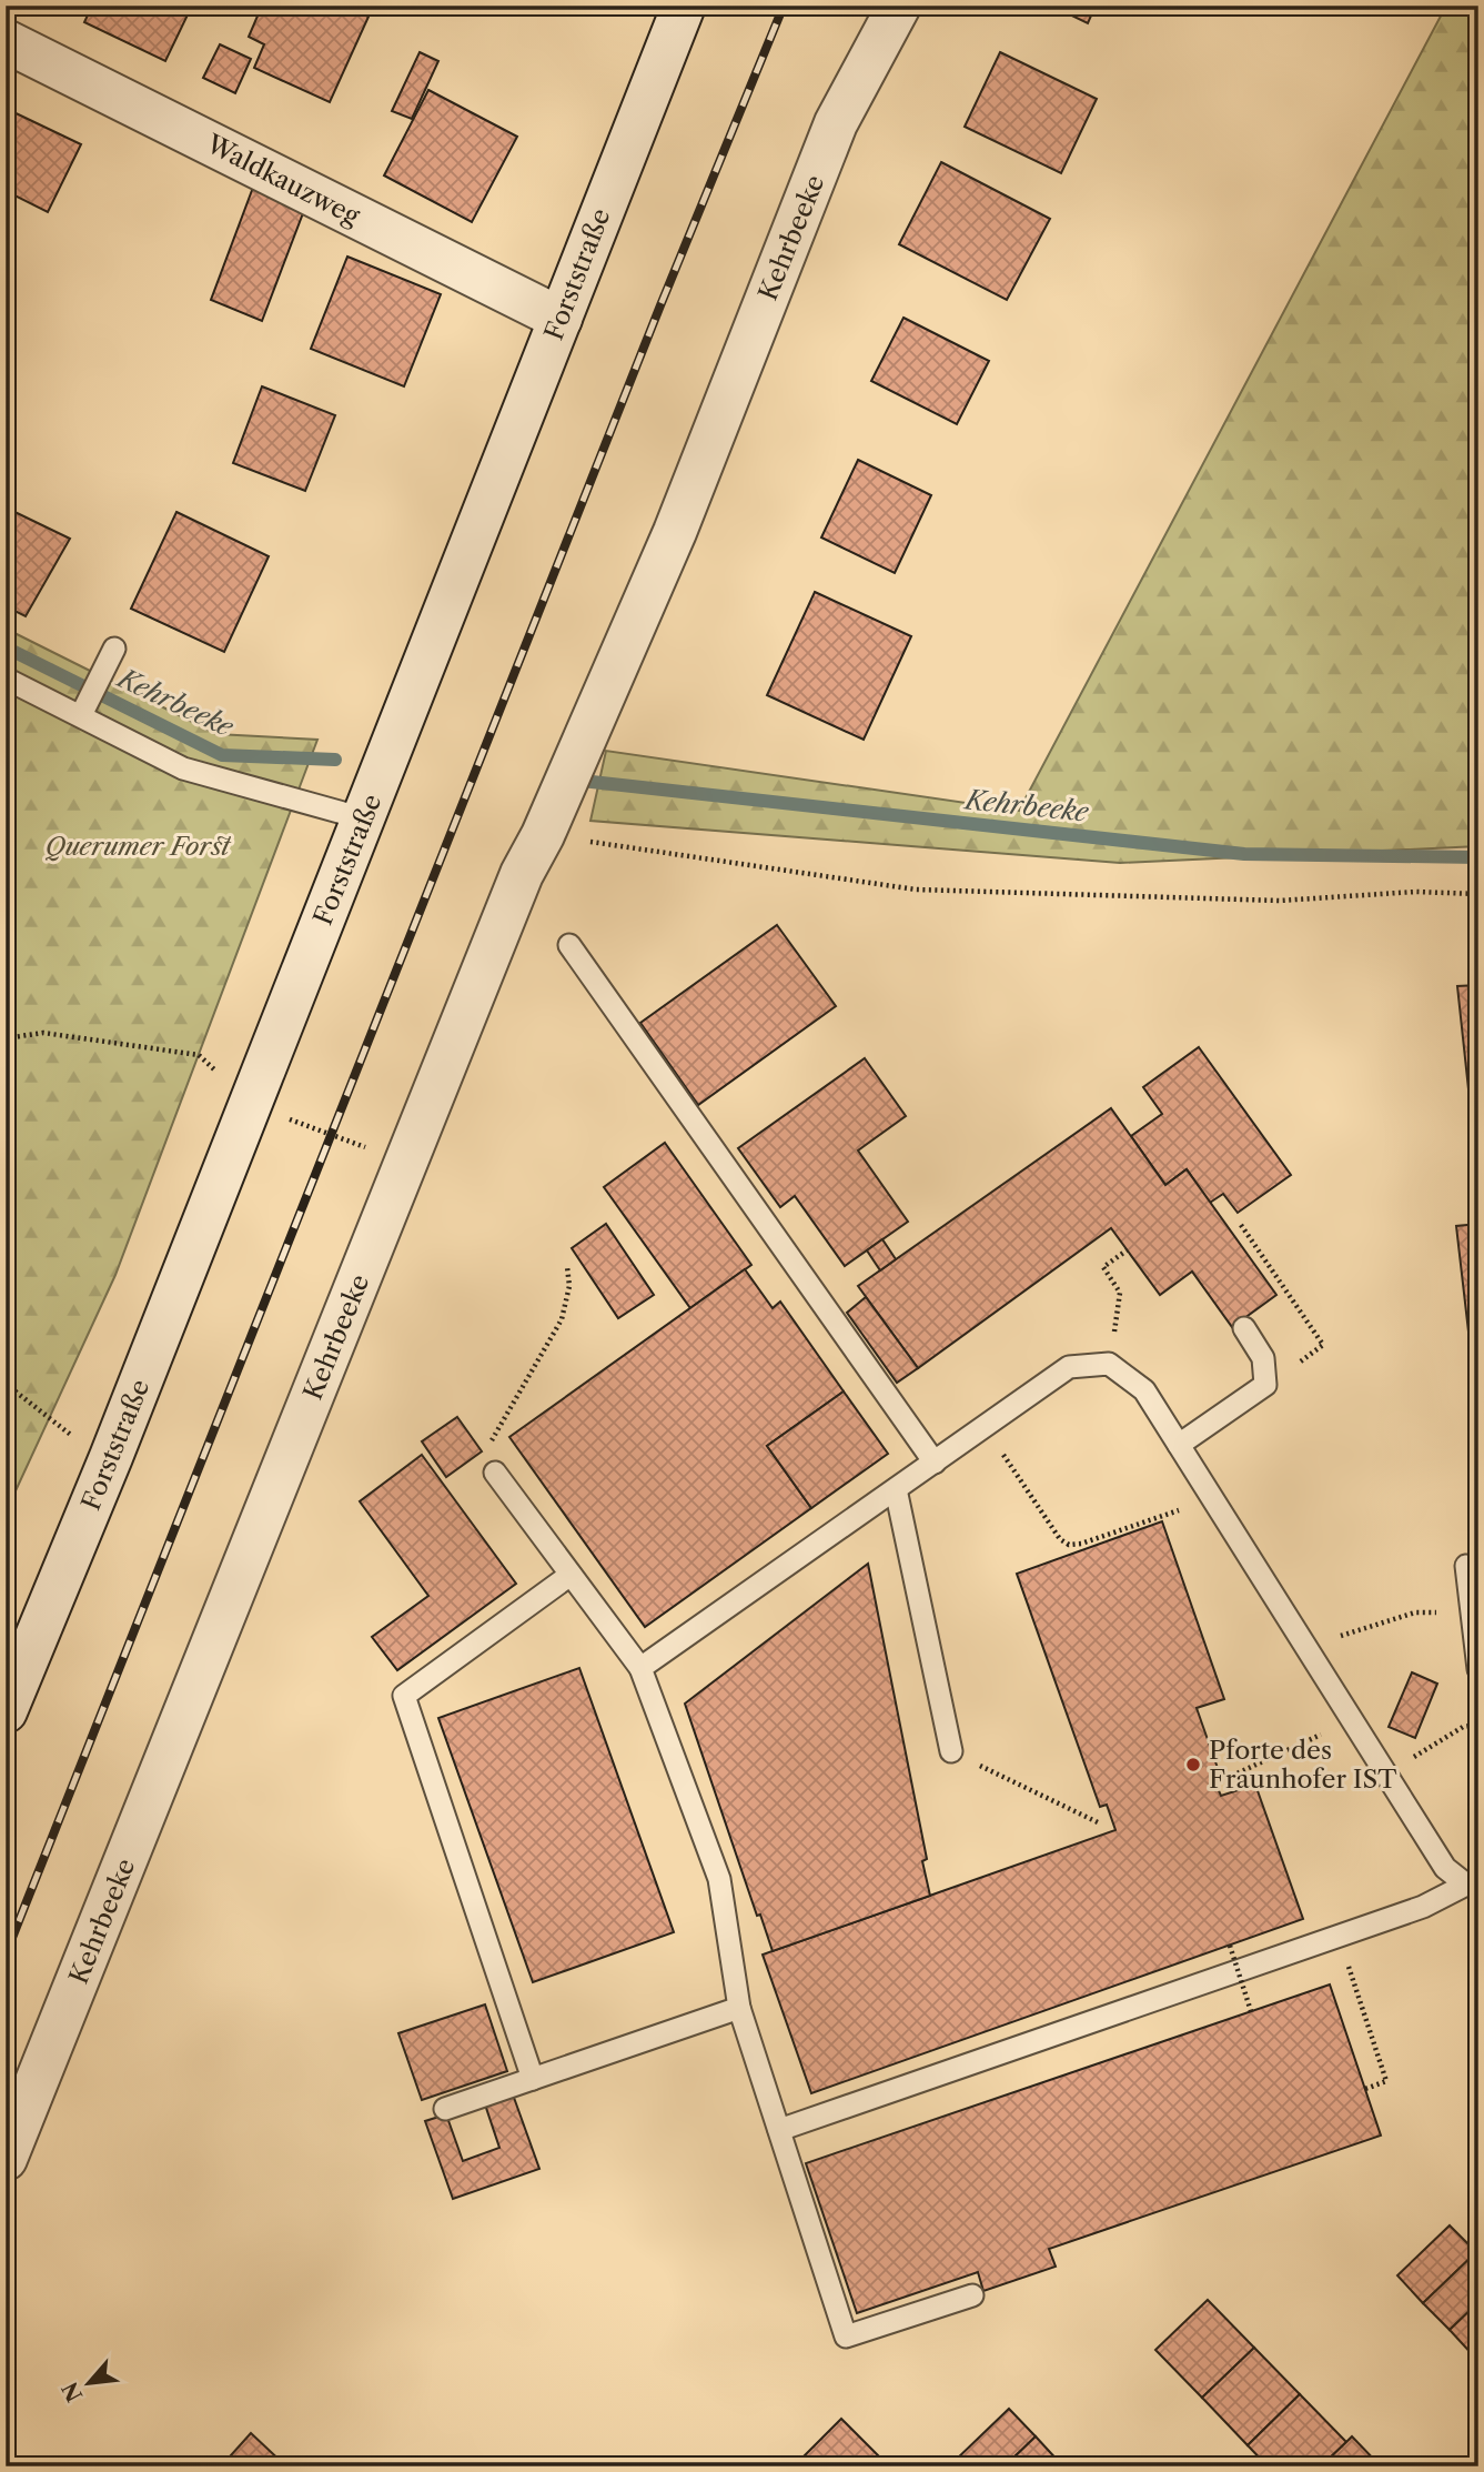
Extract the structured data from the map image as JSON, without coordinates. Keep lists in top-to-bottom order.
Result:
{
  "streets": {
    "street": ["Waldkauzweg", "Kehrbeeke", "Forststraße"]
  },
  "crossings": [
    ["Waldkauzweg", "Forststraße"]
  ],
  "water": ["Kehrbeeke"],
  "parks": ["Querumer Forst"],
  "places": ["Pforte des Fraunhofer IST"],
  "north": "bottom left"
}
